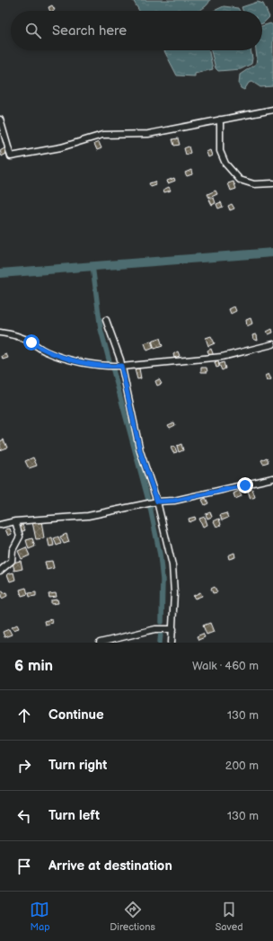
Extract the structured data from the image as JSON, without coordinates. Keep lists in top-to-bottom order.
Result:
{
  "page": {
    "search": "Search here",
    "heading": ["6 min", "Walk · 460 m"],
    "list": [
      ["Continue", "130 m"],
      ["Turn right", "200 m"],
      ["Turn left", "130 m"],
      "Arrive at destination"
    ],
    "nav": ["Map", "Directions", "Saved"]
  }
}
